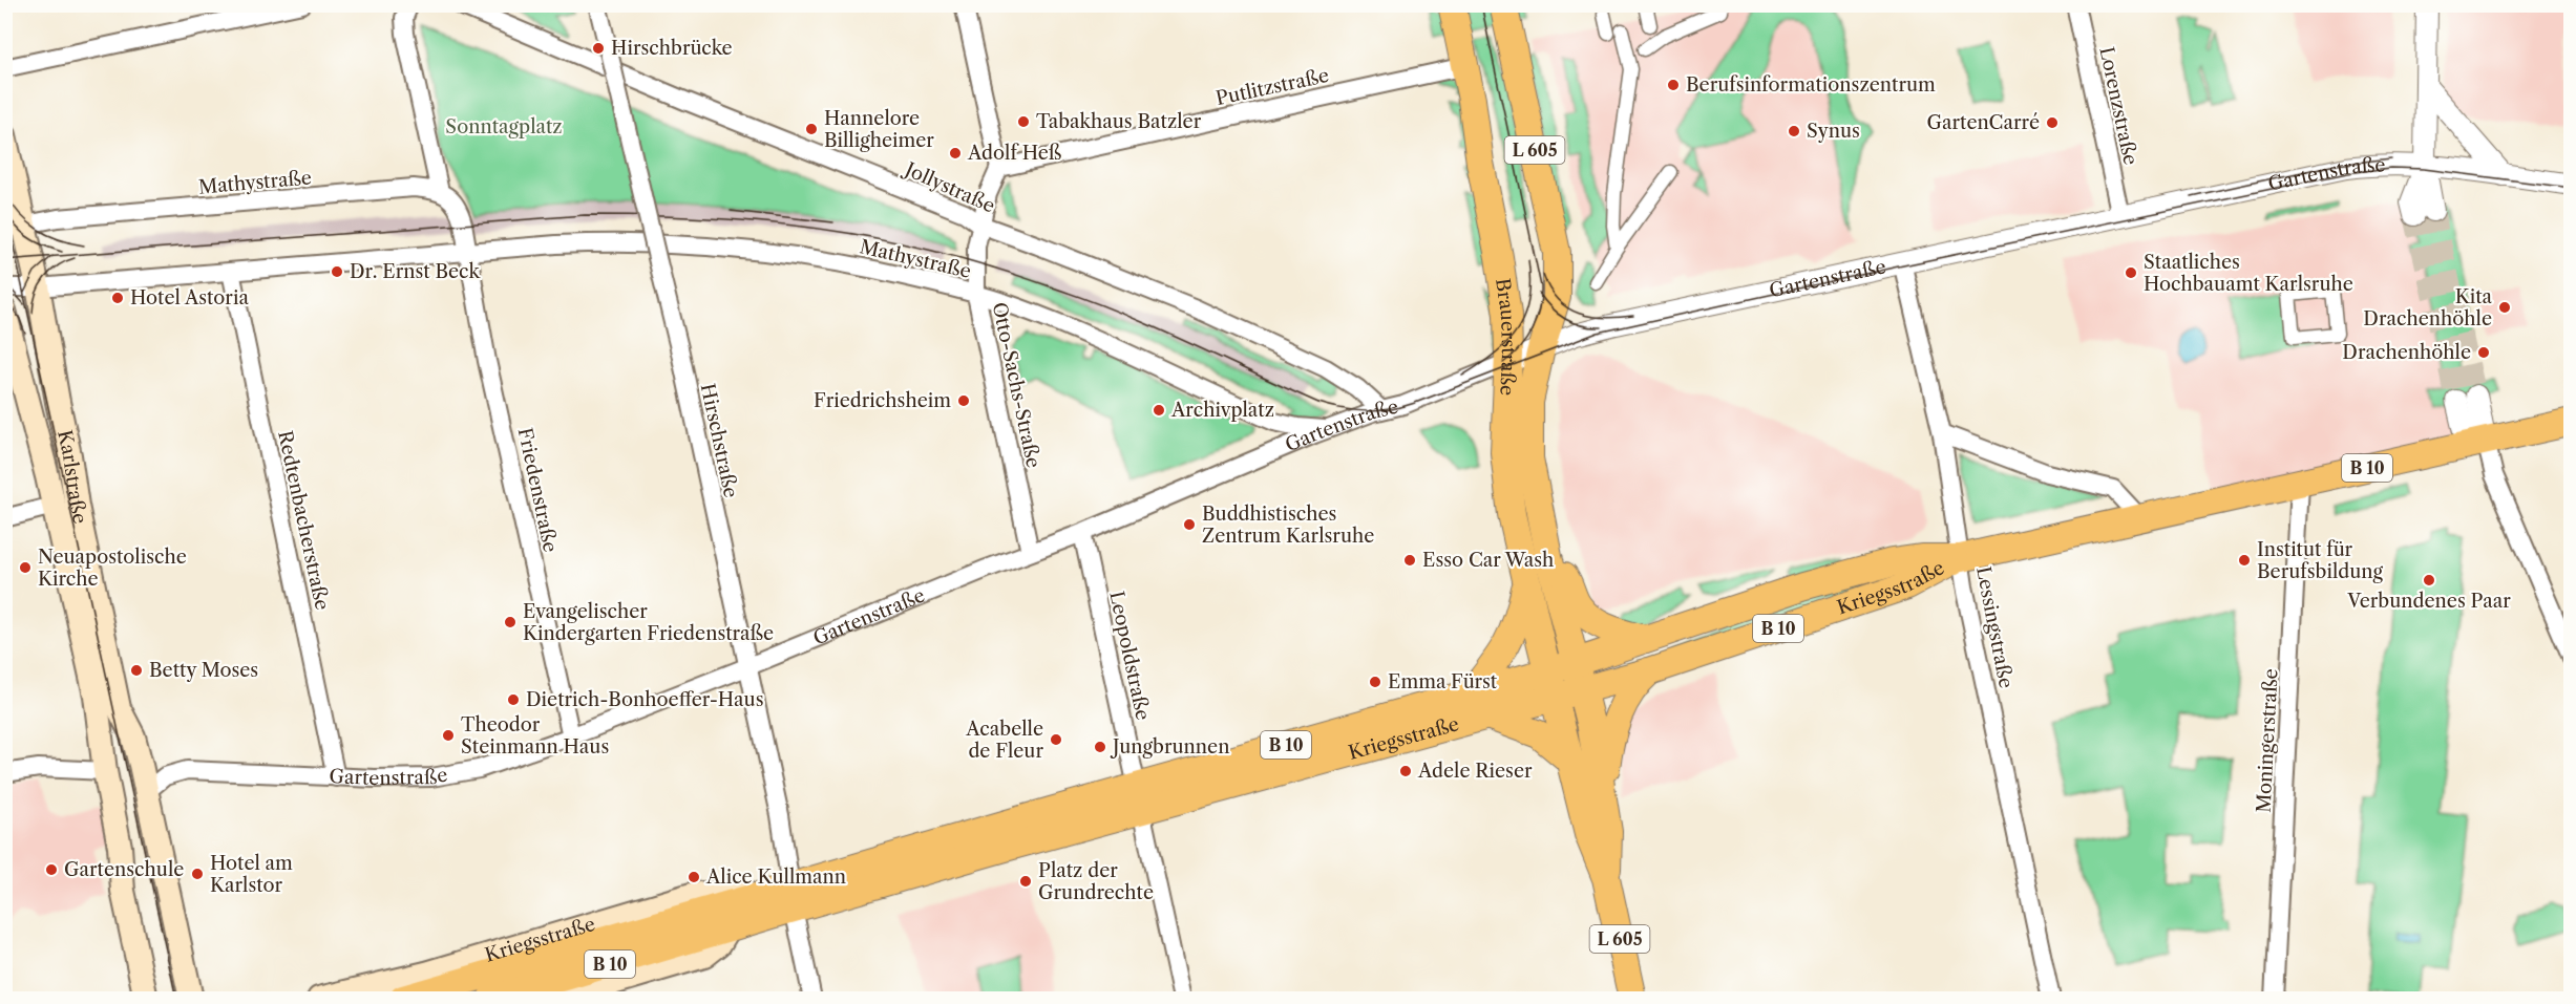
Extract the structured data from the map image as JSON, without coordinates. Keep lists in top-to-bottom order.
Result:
{
  "streets": {
    "main road": [
      "L 605",
      "Brauerstraße",
      "B 10",
      "Karlstraße",
      "Kriegsstraße"
    ],
    "street": [
      "Putlitzstraße",
      "Lorenzstraße",
      "Gartenstraße",
      "Mathystraße",
      "Jollystraße",
      "Otto-Sachs-Straße",
      "Hirschstraße",
      "Friedenstraße",
      "Redtenbacherstraße",
      "Lessingstraße",
      "Leopoldstraße",
      "Moningerstraße"
    ]
  },
  "crossings": [
    ["Putlitzstraße", "Brauerstraße"],
    ["Lorenzstraße", "Gartenstraße"],
    ["L 605", "Brauerstraße"],
    ["L 605", "Kriegsstraße"],
    ["Gartenstraße", "Mathystraße"],
    ["Gartenstraße", "Jollystraße"],
    ["Gartenstraße", "Brauerstraße"],
    ["Gartenstraße", "Otto-Sachs-Straße"],
    ["Gartenstraße", "Hirschstraße"],
    ["Gartenstraße", "Karlstraße"],
    ["Gartenstraße", "Friedenstraße"],
    ["Gartenstraße", "Redtenbacherstraße"],
    ["Gartenstraße", "Lessingstraße"],
    ["Gartenstraße", "Leopoldstraße"],
    ["Mathystraße", "Otto-Sachs-Straße"],
    ["Mathystraße", "Karlstraße"],
    ["Mathystraße", "Friedenstraße"],
    ["Mathystraße", "Redtenbacherstraße"],
    ["Jollystraße", "Otto-Sachs-Straße"],
    ["Brauerstraße", "Kriegsstraße"],
    ["Hirschstraße", "Kriegsstraße"],
    ["B 10", "Kriegsstraße"],
    ["B 10", "Lessingstraße"],
    ["B 10", "Moningerstraße"],
    ["Kriegsstraße", "Lessingstraße"],
    ["Kriegsstraße", "Leopoldstraße"]
  ],
  "parks": ["Sonntagplatz"],
  "places": [
    "Hirschbrücke",
    "Berufsinformationszentrum",
    "Tabakhaus Batzler",
    "GartenCarré",
    "Hannelore Billigheimer",
    "Synus",
    "Adolf Heß",
    "Dr. Ernst Beck",
    "Staatliches Hochbauamt Karlsruhe",
    "Hotel Astoria",
    "Kita Drachenhöhle",
    "Drachenhöhle",
    "Friedrichsheim",
    "Archivplatz",
    "Buddhistisches Zentrum Karlsruhe",
    "Esso Car Wash",
    "Institut für Berufsbildung",
    "Neuapostolische Kirche",
    "Verbundenes Paar",
    "Evangelischer Kindergarten Friedenstraße",
    "Betty Moses",
    "Emma Fürst",
    "Dietrich-Bonhoeffer-Haus",
    "Theodor Steinmann Haus",
    "Acabelle de Fleur",
    "Jungbrunnen",
    "Adele Rieser",
    "Gartenschule",
    "Hotel am Karlstor",
    "Alice Kullmann",
    "Platz der Grundrechte"
  ]
}
